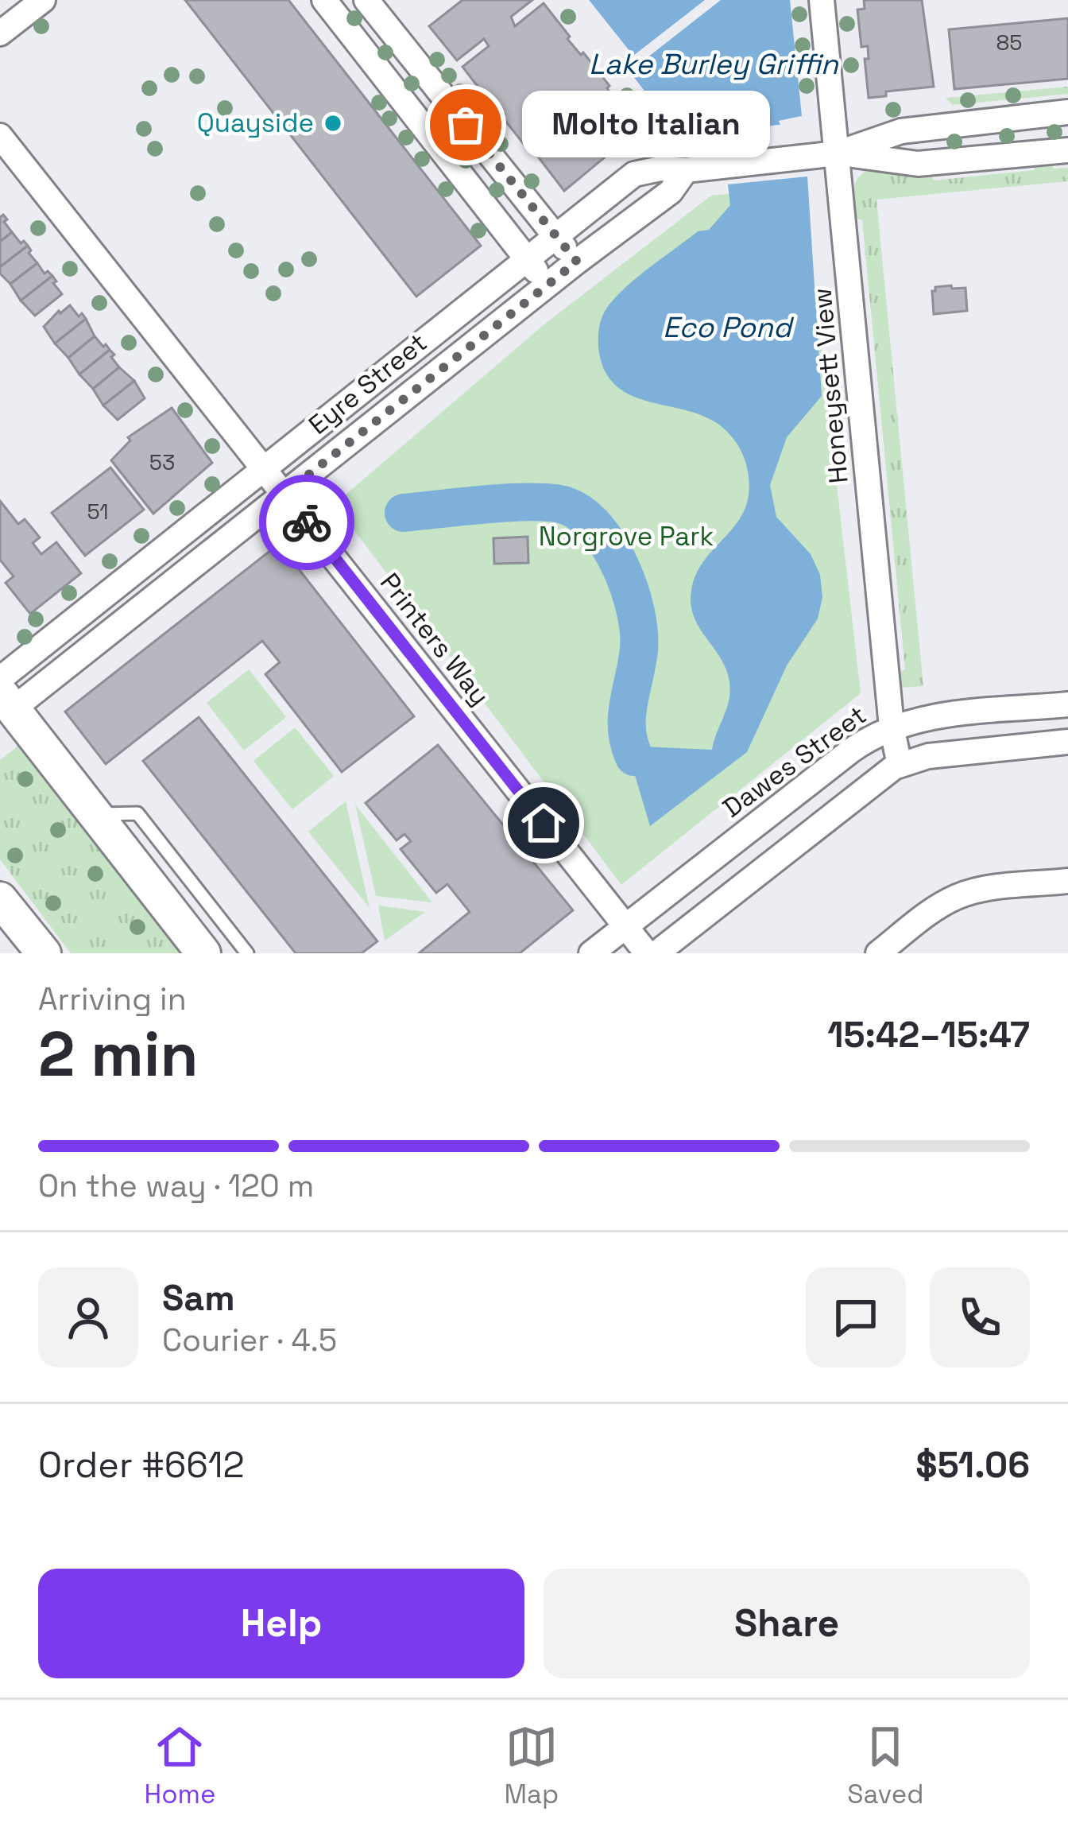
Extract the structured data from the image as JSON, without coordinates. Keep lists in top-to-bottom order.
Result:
{
  "streets": {
    "street": [
      "Eyre Street",
      "Honeysett View",
      "Printers Way",
      "Dawes Street"
    ]
  },
  "crossings": [
    ["Eyre Street", "Honeysett View"],
    ["Eyre Street", "Printers Way"],
    ["Honeysett View", "Dawes Street"],
    ["Printers Way", "Dawes Street"]
  ],
  "water": ["Lake Burley Griffin", "Eco Pond"],
  "parks": ["Norgrove Park"],
  "places": ["Quayside", "Molto Italian"],
  "house_numbers": ["85", "53", "51"],
  "page": {
    "bubble": "Molto Italian",
    "heading": ["2 min", "Arriving in", "15:42–15:47"],
    "panel": [
      "Sam",
      "Courier · 4.5",
      "Order #6612",
      "$51.06"
    ],
    "bar": "On the way · 120 m",
    "buttons": ["Help", "Share"],
    "tabs": ["Home", "Map", "Saved"]
  }
}
